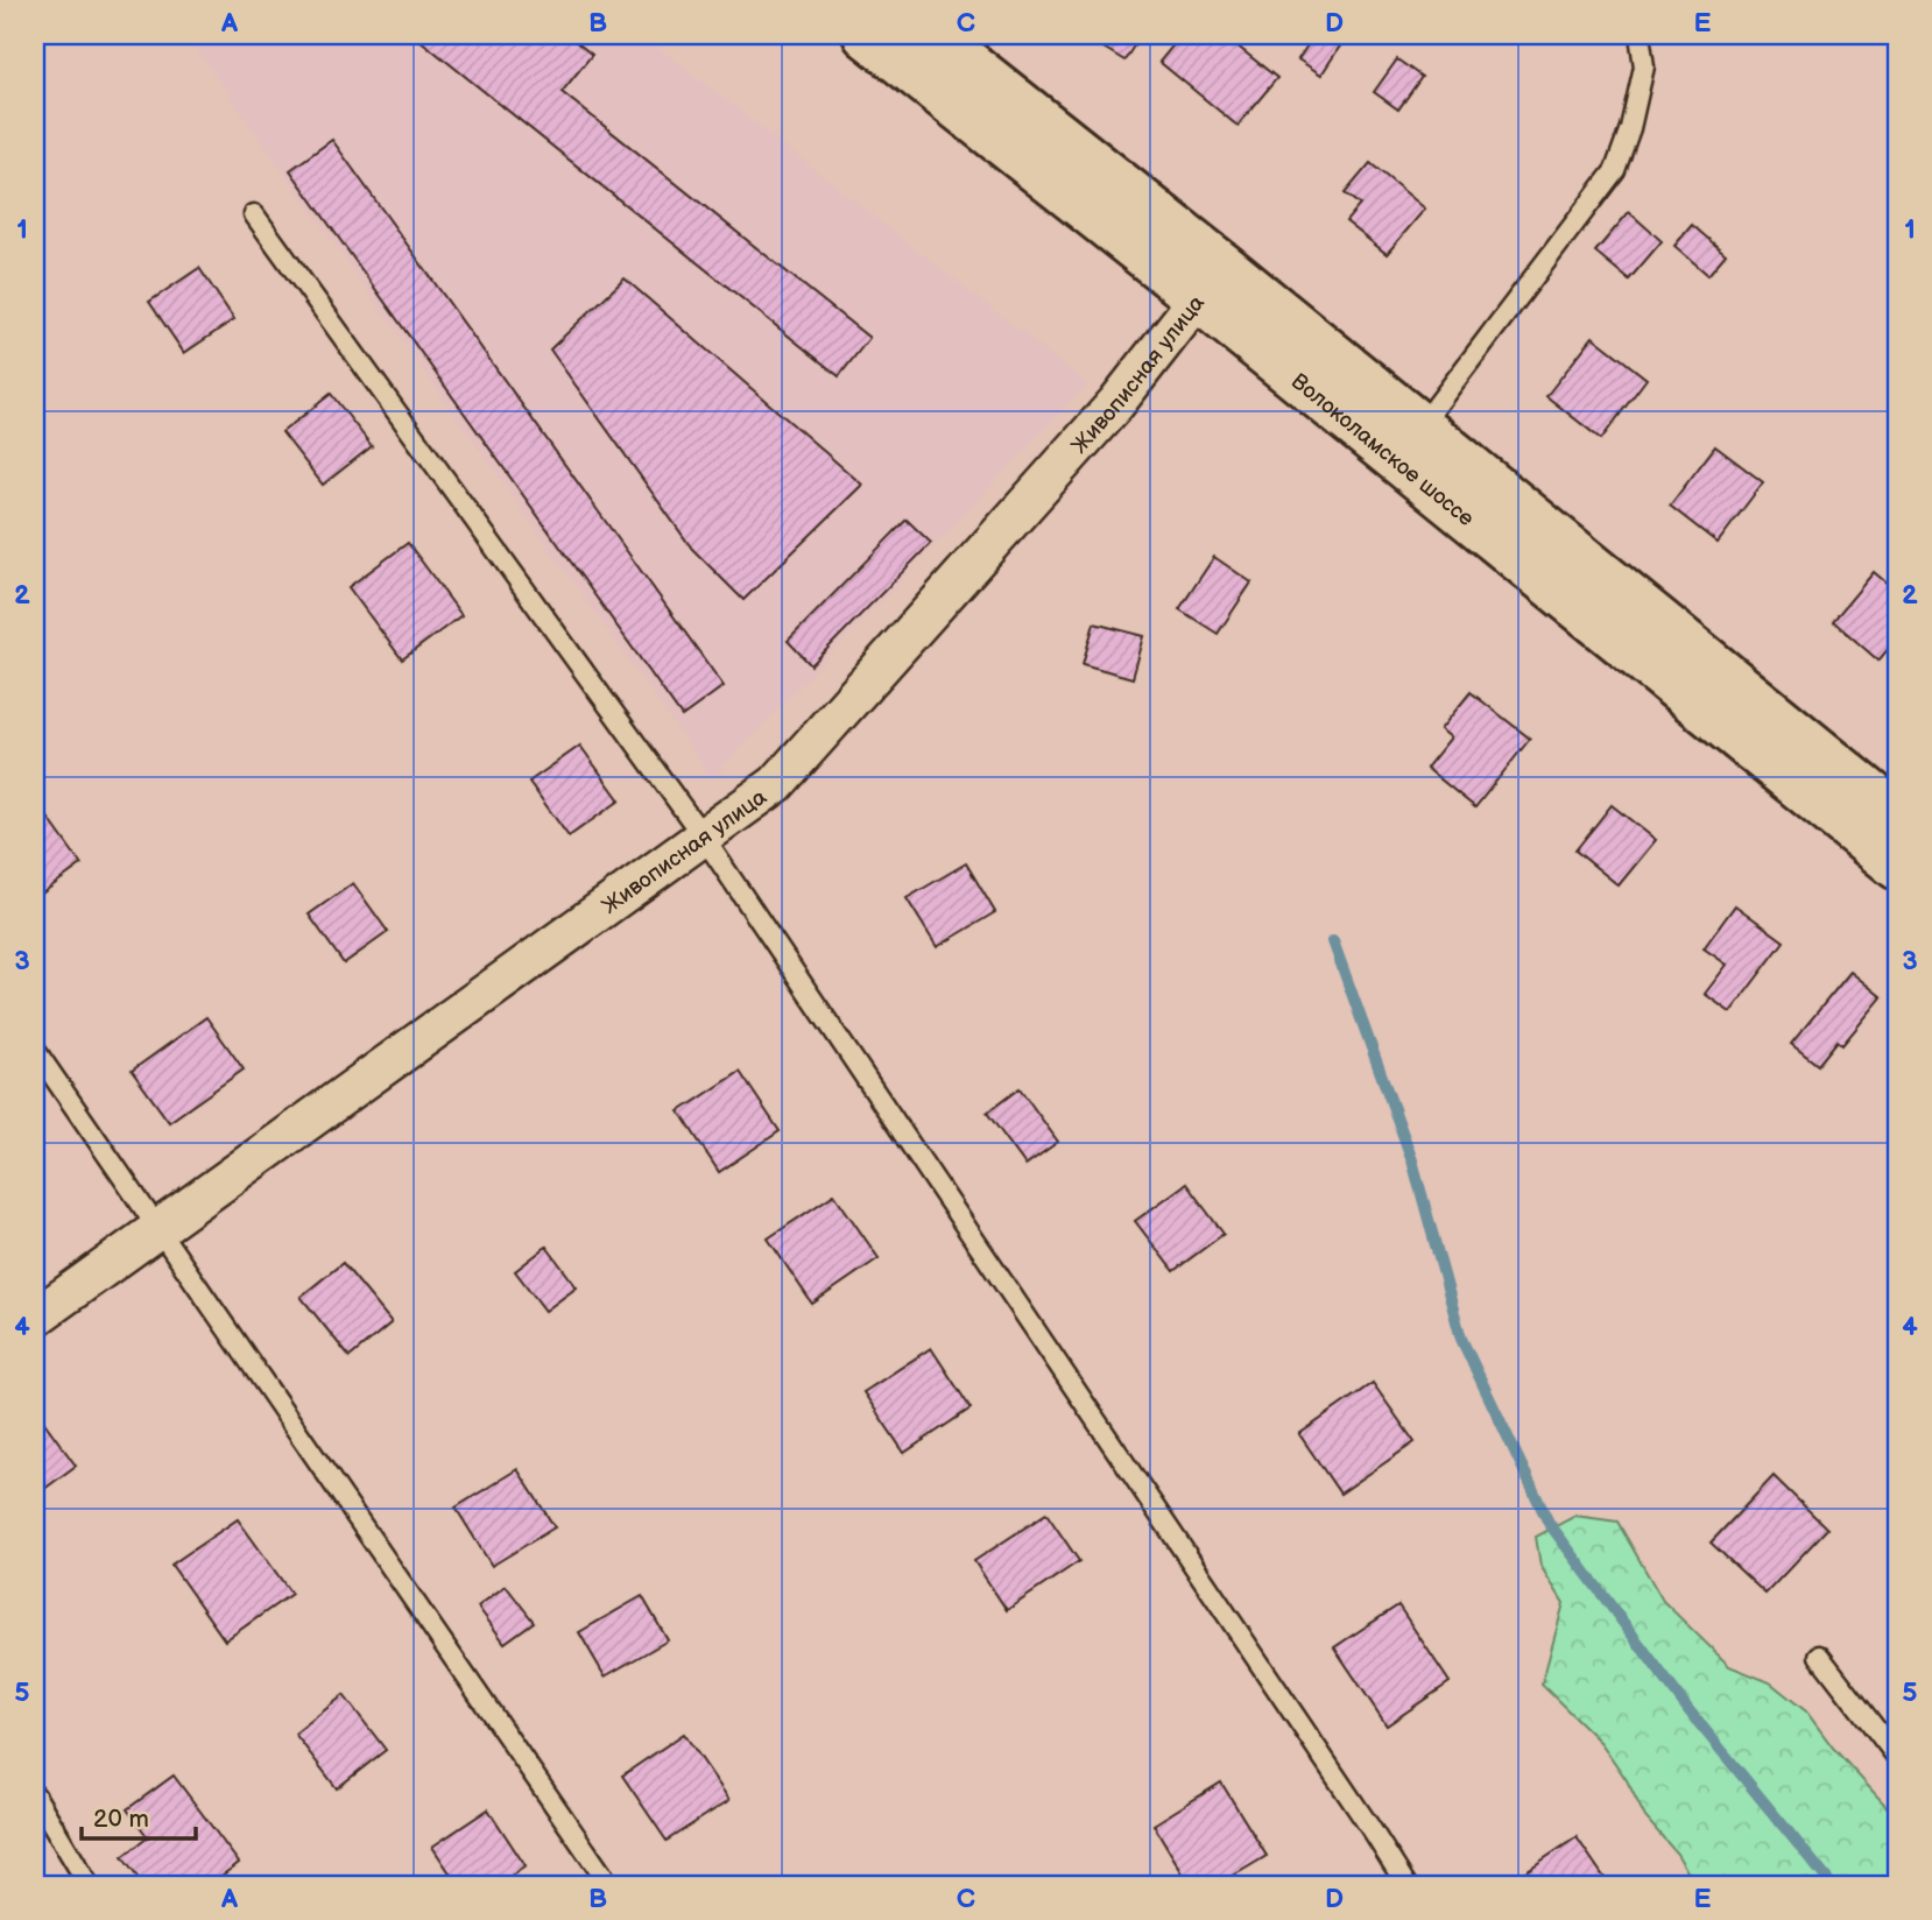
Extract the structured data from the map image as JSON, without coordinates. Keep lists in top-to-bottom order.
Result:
{
  "streets": {
    "main road": ["Волоколамское шоссе"],
    "street": ["Живописная улица"]
  },
  "crossings": [
    ["Живописная улица", "Волоколамское шоссе"]
  ],
  "scale_bar": "20 m",
  "grid": {
    "columns": [
      "A",
      "B",
      "C",
      "D",
      "E"
    ],
    "rows": [
      "1",
      "2",
      "3",
      "4",
      "5"
    ]
  }
}
